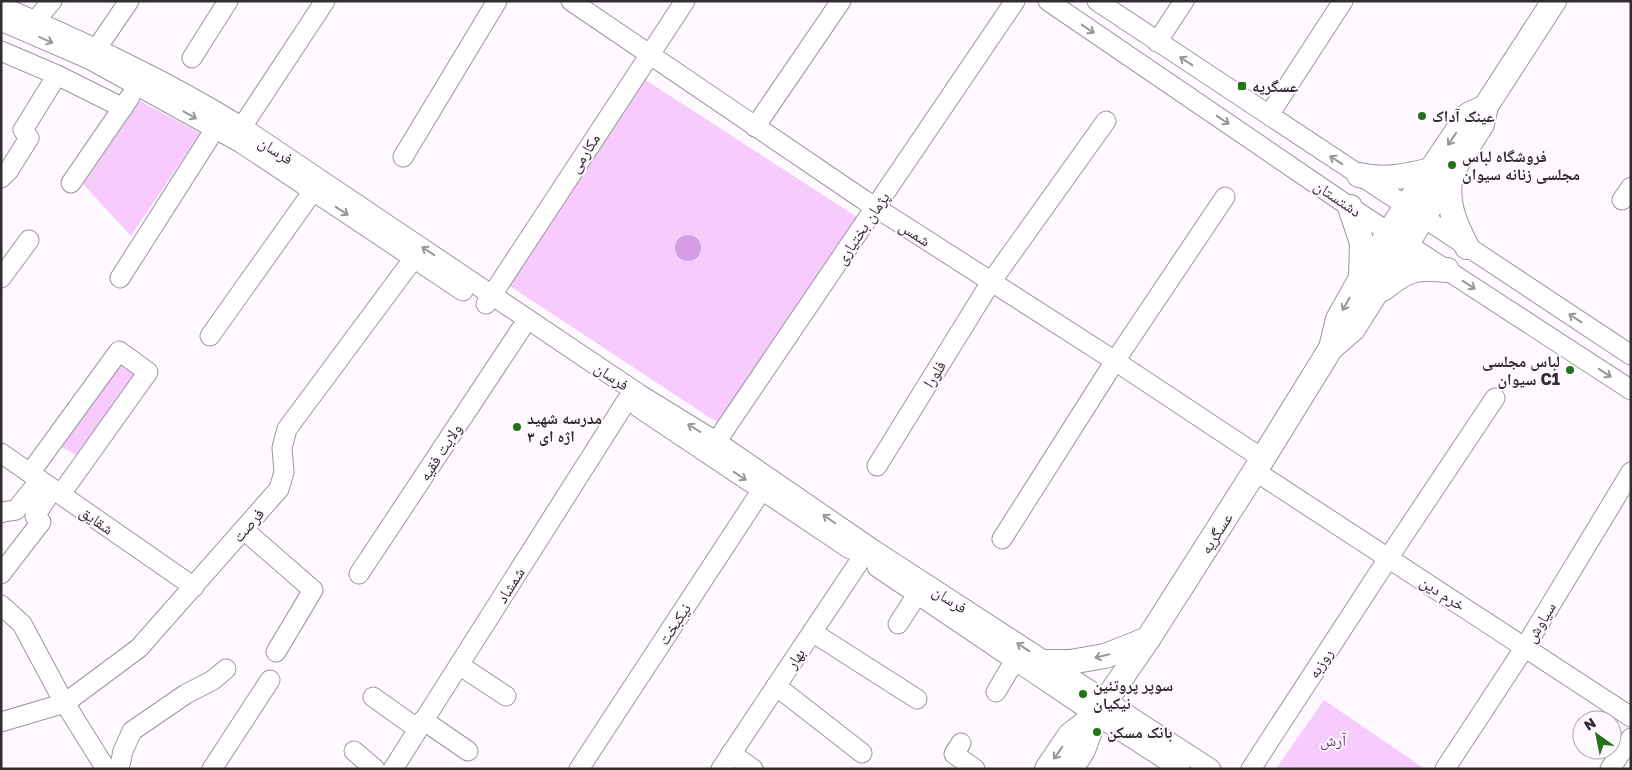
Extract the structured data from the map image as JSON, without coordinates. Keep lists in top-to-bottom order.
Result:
{
  "streets": {
    "main road": ["عسگریه"],
    "street": [
      "فرسان",
      "مکارمی",
      "دشتستان",
      "پژمان بختیاری",
      "شمس",
      "فلورا",
      "ولایت فقیه",
      "شقایق",
      "فرصت",
      "شمشاد",
      "خرم دین",
      "سیاوش",
      "نیکبخت",
      "بهار",
      "روزبه"
    ]
  },
  "crossings": [
    ["فرسان", "مکارمی"],
    ["فرسان", "پژمان بختیاری"],
    ["فرسان", "ولایت فقیه"],
    ["فرسان", "فرصت"],
    ["فرسان", "عسگریه"],
    ["فرسان", "شمشاد"],
    ["فرسان", "نیکبخت"],
    ["فرسان", "بهار"],
    ["مکارمی", "شمس"],
    ["دشتستان", "عسگریه"],
    ["پژمان بختیاری", "شمس"],
    ["شمس", "فلورا"],
    ["شمس", "عسگریه"],
    ["شمس", "خرم دین"],
    ["شقایق", "فرصت"],
    ["عسگریه", "خرم دین"],
    ["خرم دین", "سیاوش"],
    ["خرم دین", "روزبه"]
  ],
  "parks": ["آرش"],
  "places": {
    "transit": ["عسگریه"],
    "other": [
      "عینک آداک",
      "فروشگاه لباس مجلسی زنانه سیوان",
      "لباس مجلسی سیوان C1",
      "مدرسه شهید اژه ای ۳",
      "سوپر پروتئین نیکیان",
      "بانک مسکن"
    ]
  },
  "north": "top left"
}
